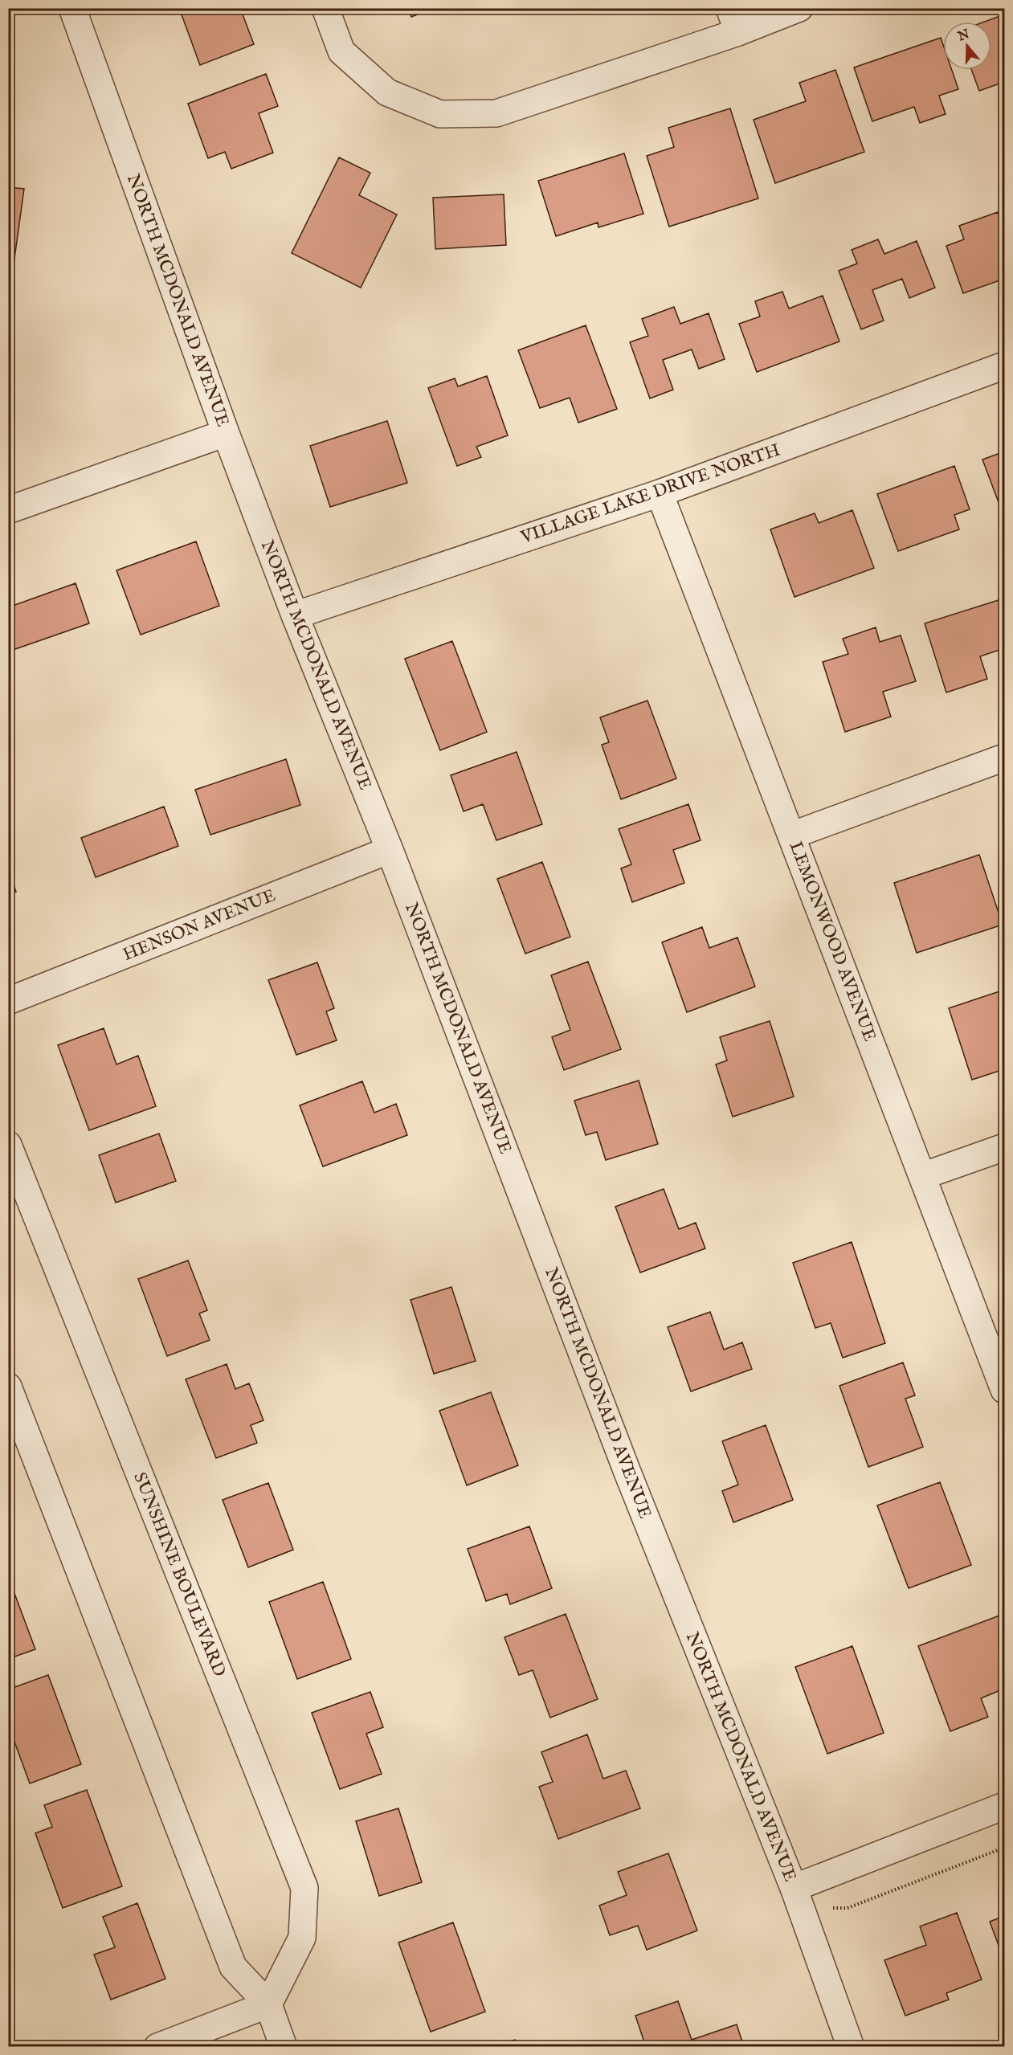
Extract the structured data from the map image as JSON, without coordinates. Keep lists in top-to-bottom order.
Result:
{
  "streets": {
    "street": [
      "NORTH MCDONALD AVENUE",
      "VILLAGE LAKE DRIVE NORTH",
      "HENSON AVENUE",
      "LEMONWOOD AVENUE",
      "SUNSHINE BOULEVARD"
    ]
  },
  "crossings": [
    ["NORTH MCDONALD AVENUE", "VILLAGE LAKE DRIVE NORTH"],
    ["NORTH MCDONALD AVENUE", "HENSON AVENUE"],
    ["VILLAGE LAKE DRIVE NORTH", "LEMONWOOD AVENUE"]
  ],
  "north": "top"
}
